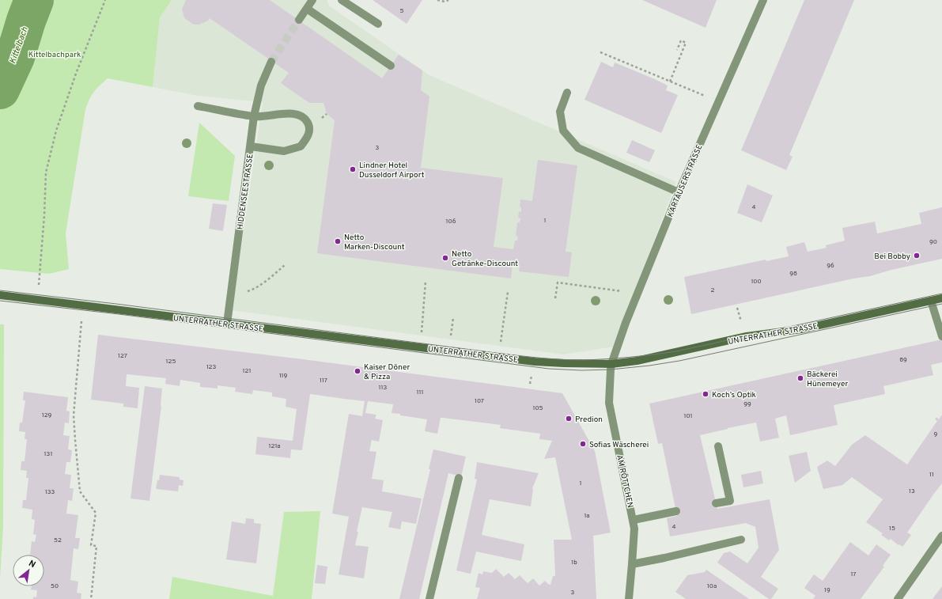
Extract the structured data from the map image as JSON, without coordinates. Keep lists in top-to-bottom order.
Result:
{
  "streets": {
    "main road": ["UNTERRATHER STRASSE"],
    "street": ["KARTÄUSERSTRASSE", "HIDDENSEESTRASSE", "AM RÖTTCHEN"]
  },
  "crossings": [
    ["KARTÄUSERSTRASSE", "UNTERRATHER STRASSE"],
    ["KARTÄUSERSTRASSE", "AM RÖTTCHEN"],
    ["HIDDENSEESTRASSE", "UNTERRATHER STRASSE"],
    ["UNTERRATHER STRASSE", "AM RÖTTCHEN"]
  ],
  "water": ["Kittelbach"],
  "parks": ["Kittelbachpark"],
  "places": [
    "Lindner Hotel Dusseldorf Airport",
    "Netto Marken-Discount",
    "Bei Bobby",
    "Netto Getränke-Discount",
    "Kaiser Döner & Pizza",
    "Bäckerei Hünemeyer",
    "Koch’s Optik",
    "Predion",
    "Sofias Wäscherei"
  ],
  "house_numbers": [
    "5",
    "3",
    "4",
    "1",
    "106",
    "90",
    "96",
    "98",
    "100",
    "2",
    "127",
    "89",
    "125",
    "123",
    "121",
    "119",
    "117",
    "113",
    "111",
    "107",
    "99",
    "105",
    "129",
    "101",
    "9",
    "121a",
    "131",
    "11",
    "1",
    "13",
    "133",
    "1a",
    "4",
    "15",
    "52",
    "1b",
    "17",
    "50",
    "10a",
    "19",
    "3"
  ],
  "north": "top right"
}
